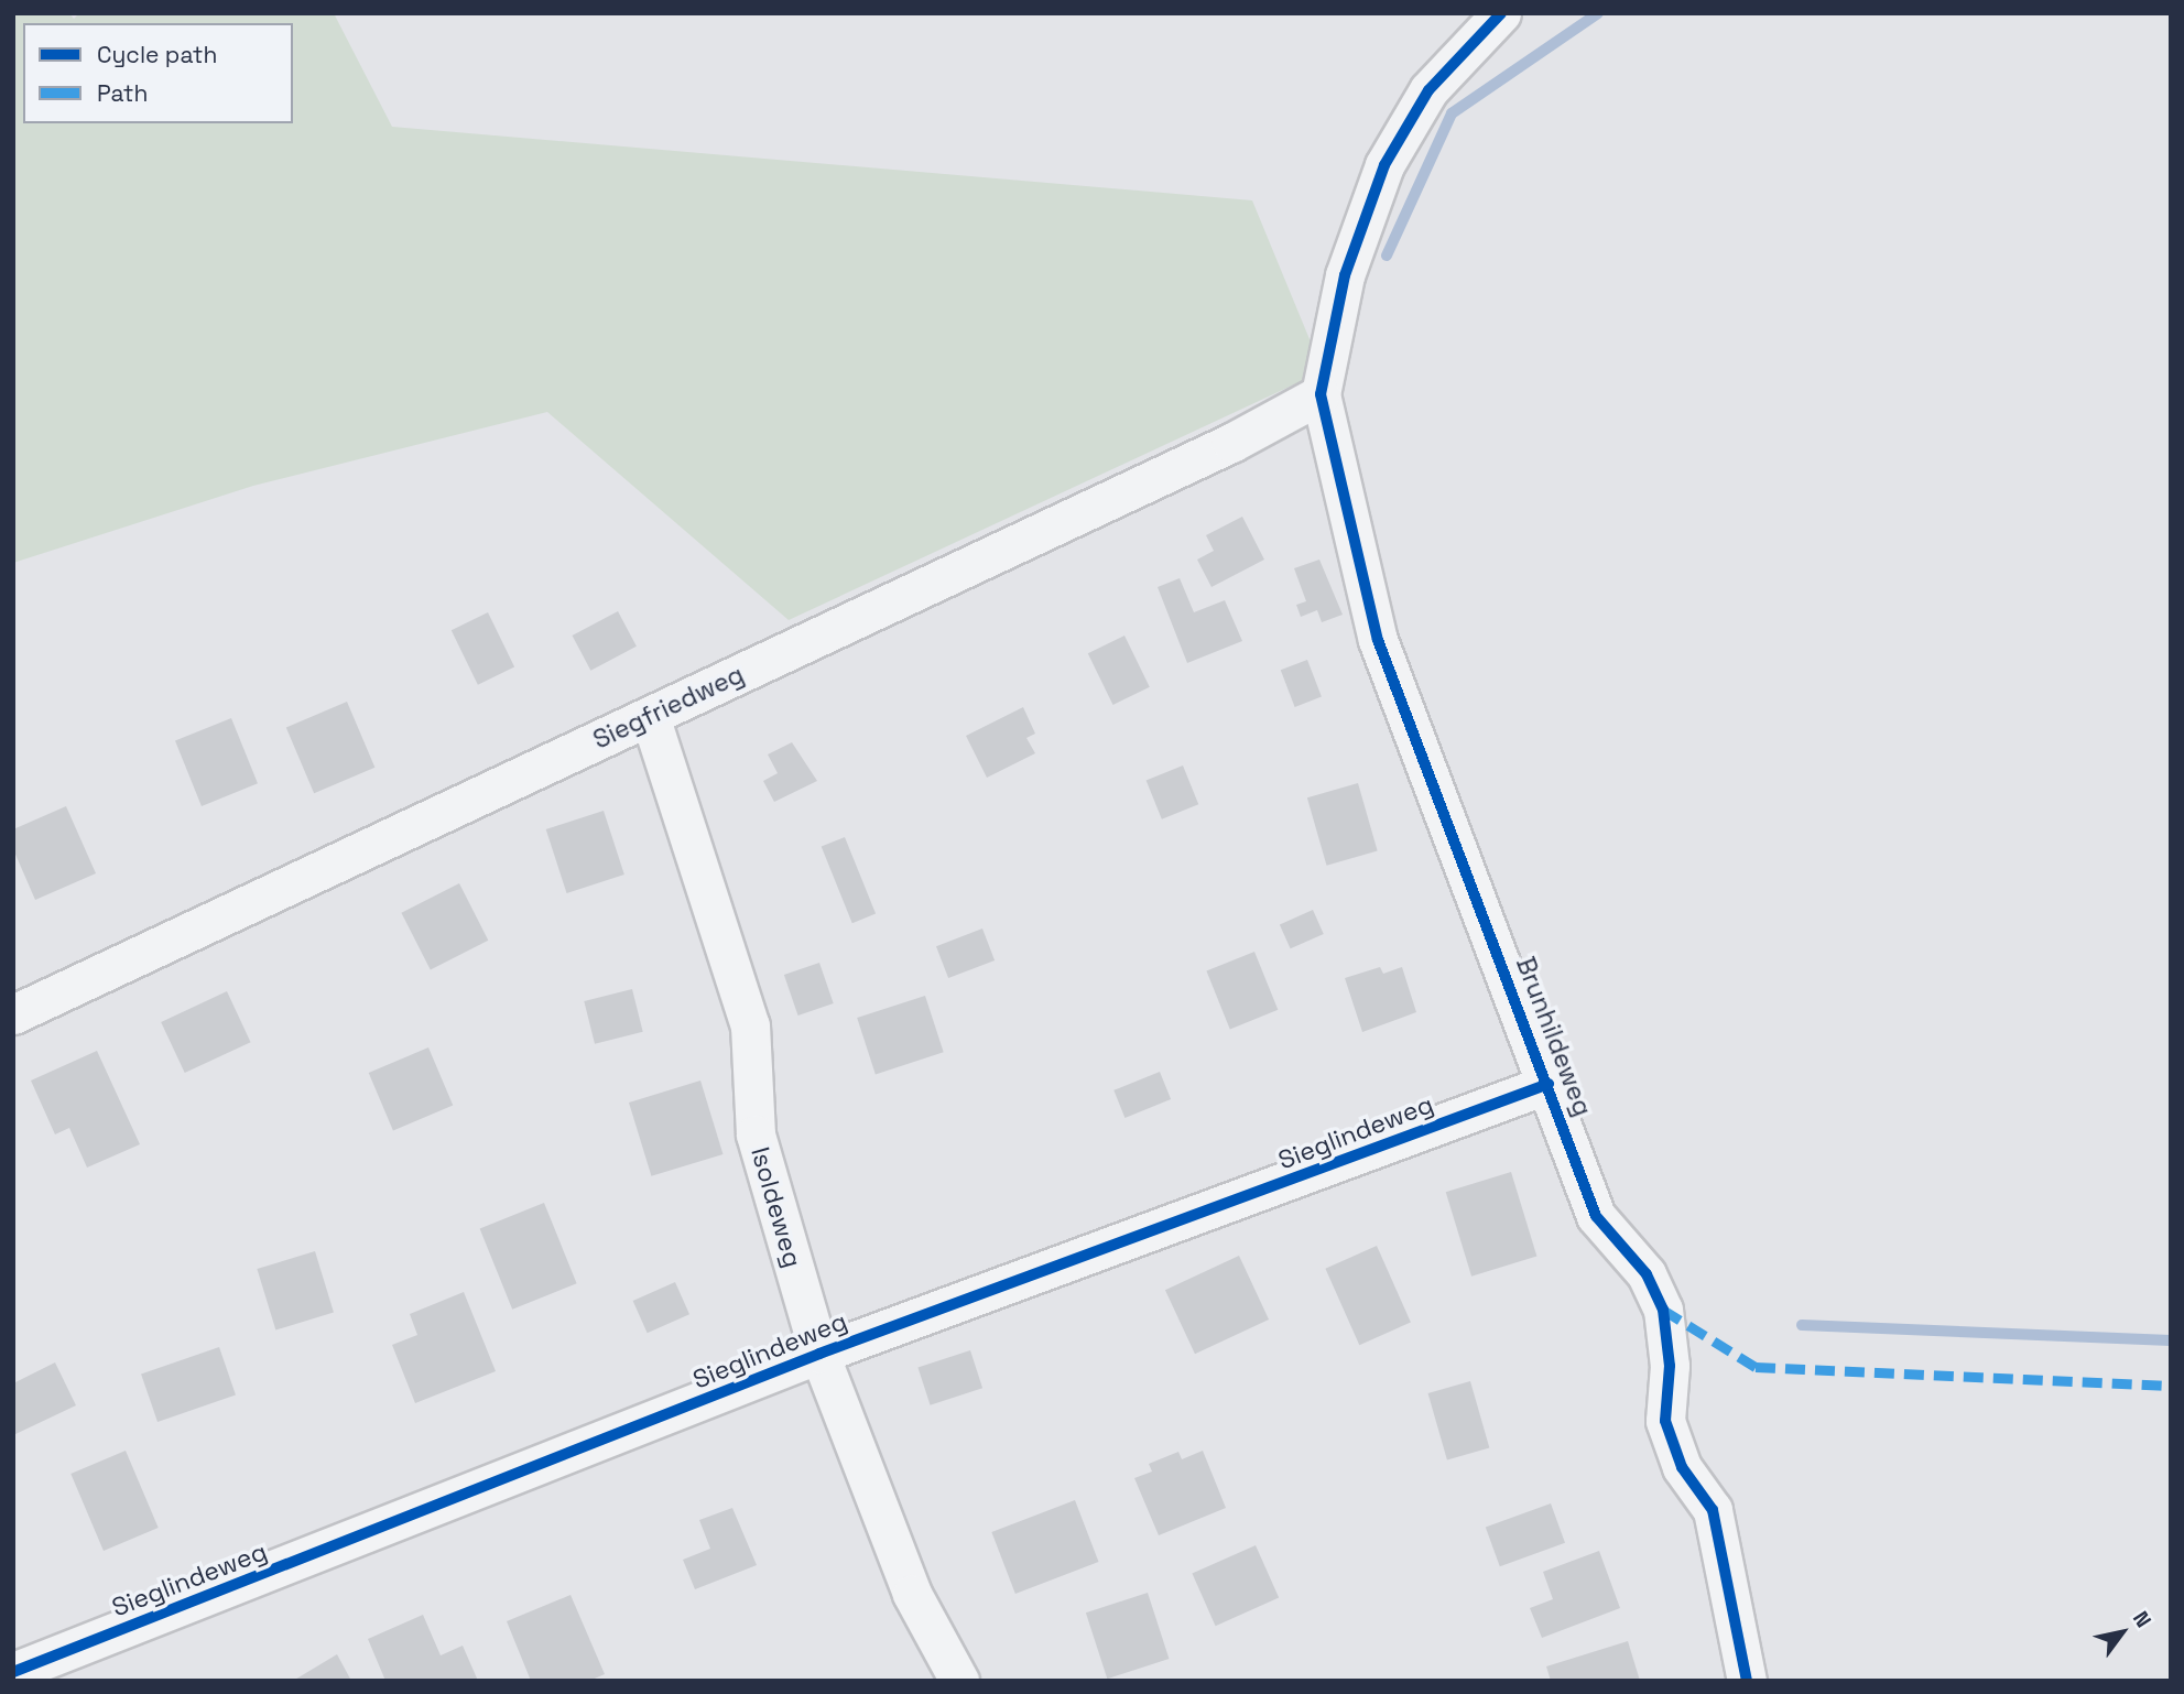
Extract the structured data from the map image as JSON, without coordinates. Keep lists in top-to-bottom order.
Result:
{
  "streets": {
    "street": [
      "Siegfriedweg",
      "Brunhildeweg",
      "Sieglindeweg",
      "Isoldeweg"
    ]
  },
  "crossings": [
    ["Siegfriedweg", "Brunhildeweg"],
    ["Siegfriedweg", "Isoldeweg"],
    ["Brunhildeweg", "Sieglindeweg"],
    ["Sieglindeweg", "Isoldeweg"]
  ],
  "legend": ["Cycle path", "Path"],
  "north": "top right"
}
